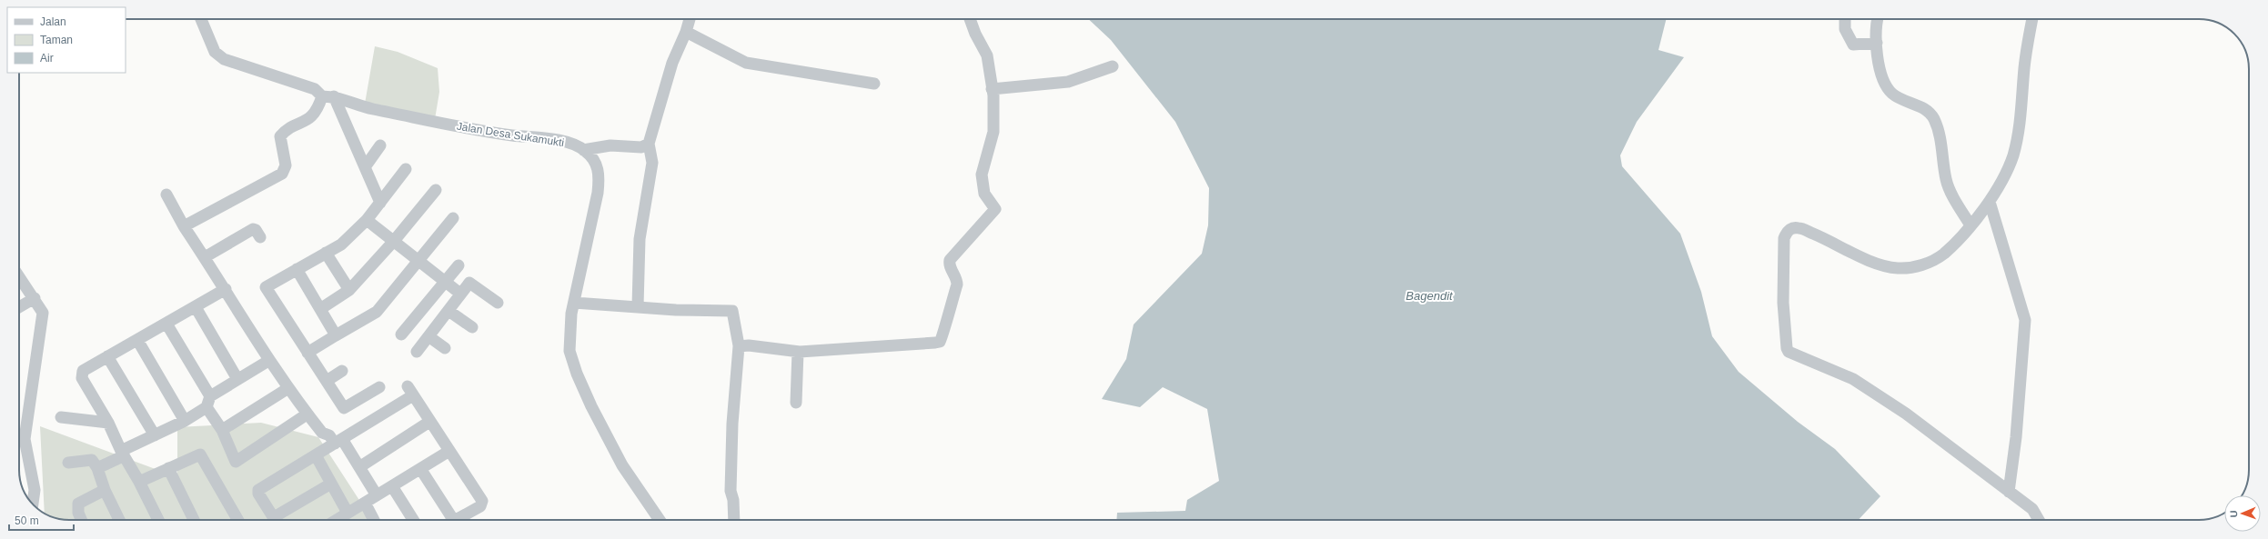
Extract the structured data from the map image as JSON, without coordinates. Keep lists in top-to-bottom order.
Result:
{
  "streets": {
    "street": ["Jalan Desa Sukamukti"]
  },
  "water": ["Bagendit"],
  "legend": ["Jalan", "Taman", "Air"],
  "scale_bar": "50 m",
  "north": "left"
}
